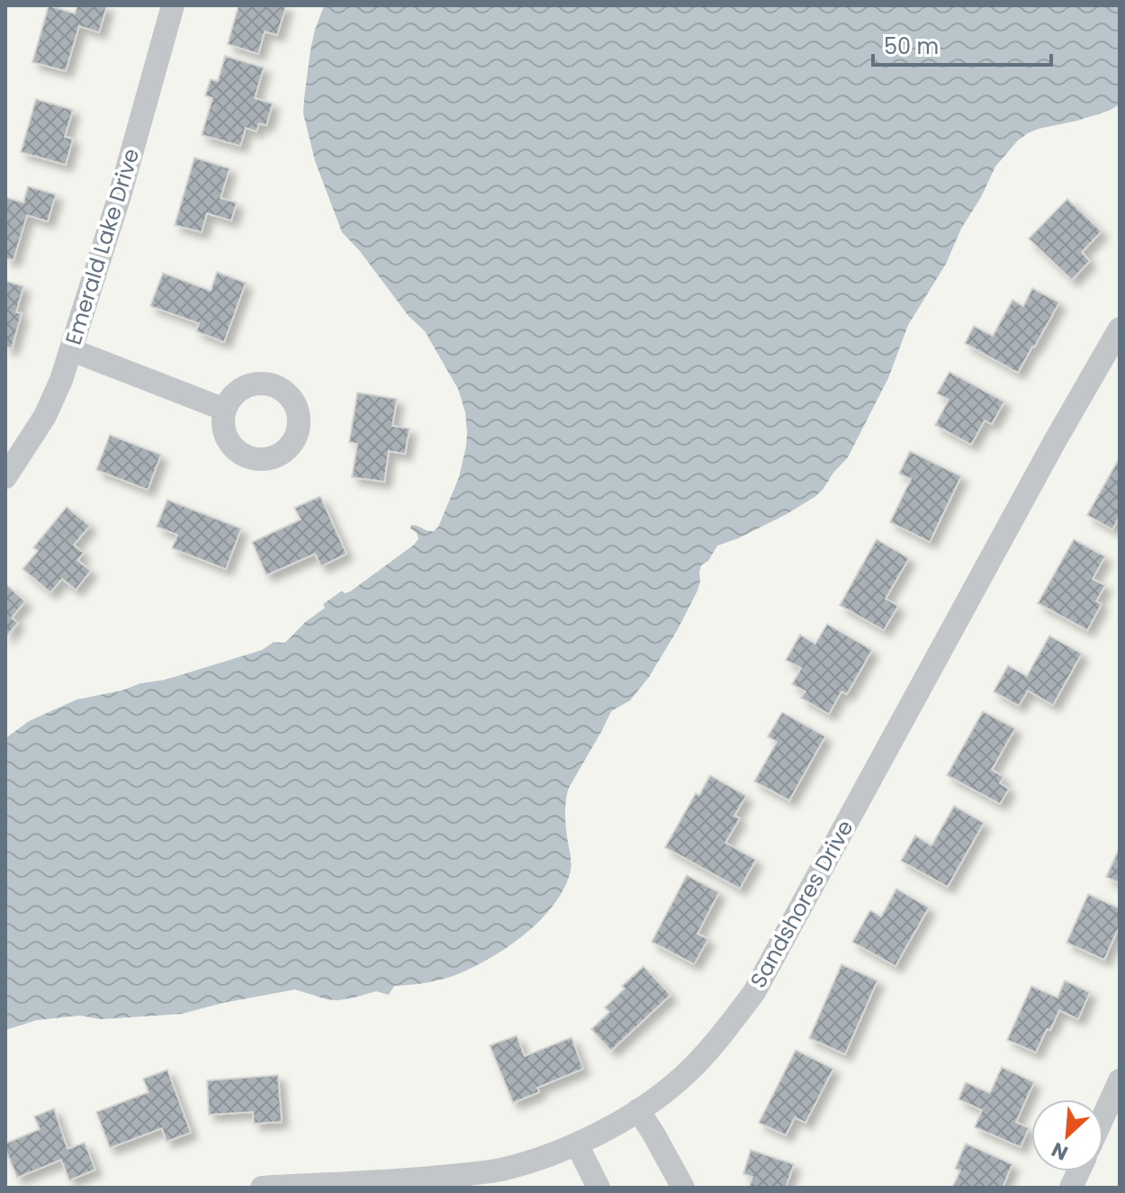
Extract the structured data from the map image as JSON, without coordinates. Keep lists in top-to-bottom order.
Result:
{
  "streets": {
    "street": ["Emerald Lake Drive", "Sandshores Drive"]
  },
  "scale_bar": "50 m",
  "north": "bottom left"
}
